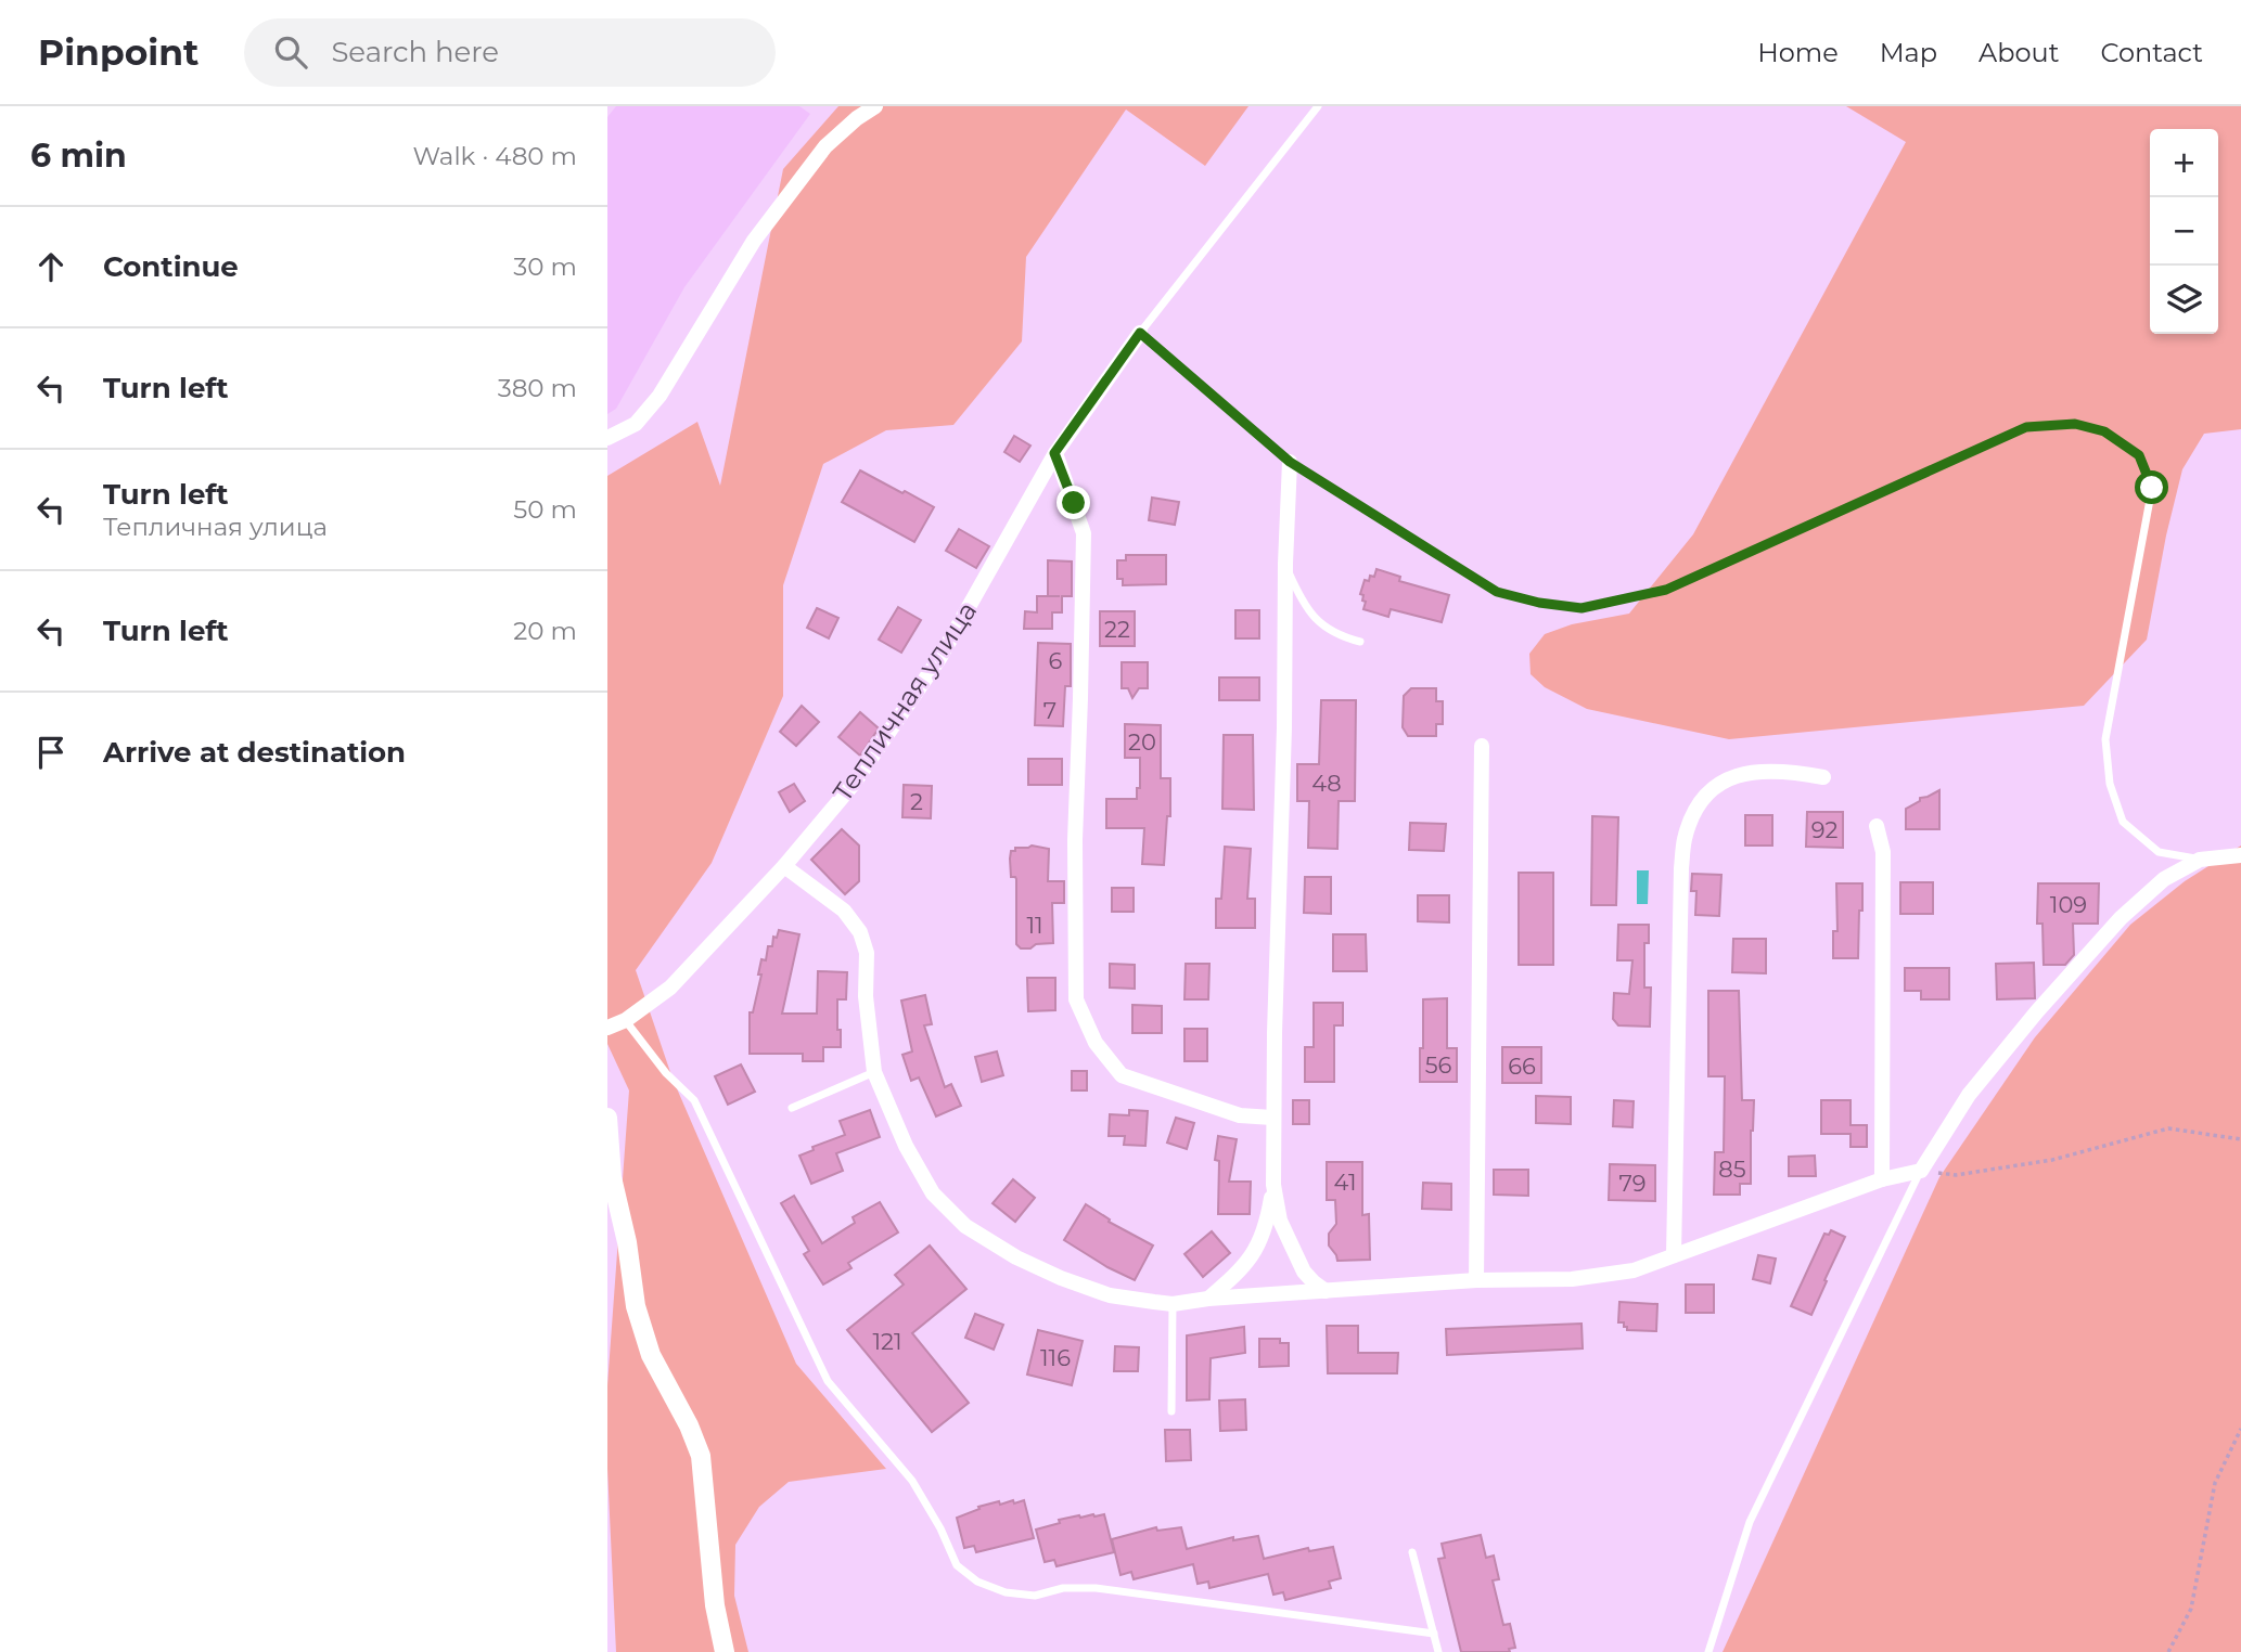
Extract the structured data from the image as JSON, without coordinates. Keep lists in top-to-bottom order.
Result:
{
  "streets": {
    "street": ["Тепличная улица"]
  },
  "house_numbers": [
    "22",
    "6",
    "7",
    "20",
    "48",
    "2",
    "92",
    "109",
    "11",
    "56",
    "66",
    "85",
    "41",
    "79",
    "121",
    "116"
  ],
  "page": {
    "header": "Pinpoint",
    "search": "Search here",
    "nav": [
      "Home",
      "Map",
      "About",
      "Contact"
    ],
    "heading": ["6 min", "Walk · 480 m"],
    "map_buttons": ["+", "−"],
    "list": [
      ["Continue", "30 m"],
      ["Turn left", "380 m"],
      ["Turn left", "Тепличная улица", "50 m"],
      ["Turn left", "20 m"],
      "Arrive at destination"
    ]
  }
}
